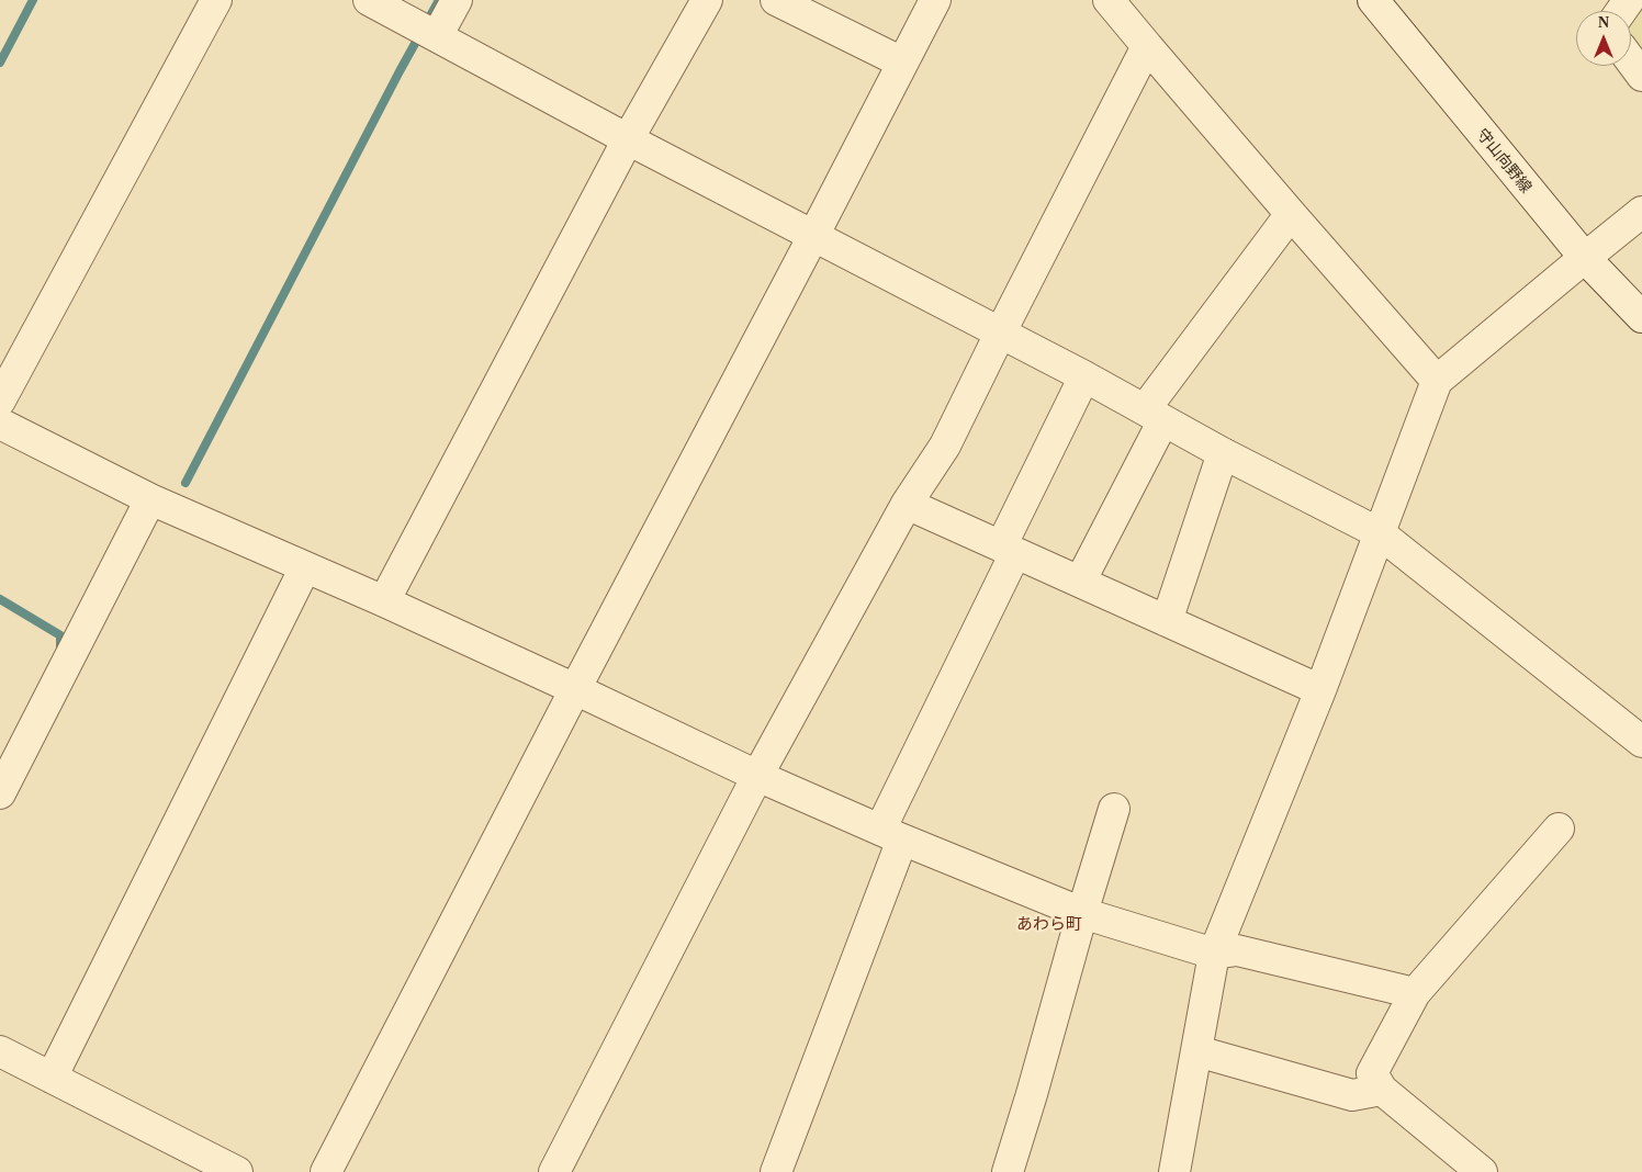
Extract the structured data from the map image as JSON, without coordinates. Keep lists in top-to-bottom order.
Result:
{
  "streets": {
    "street": ["守山向野線"]
  },
  "districts": ["あわら町"],
  "north": "top"
}
